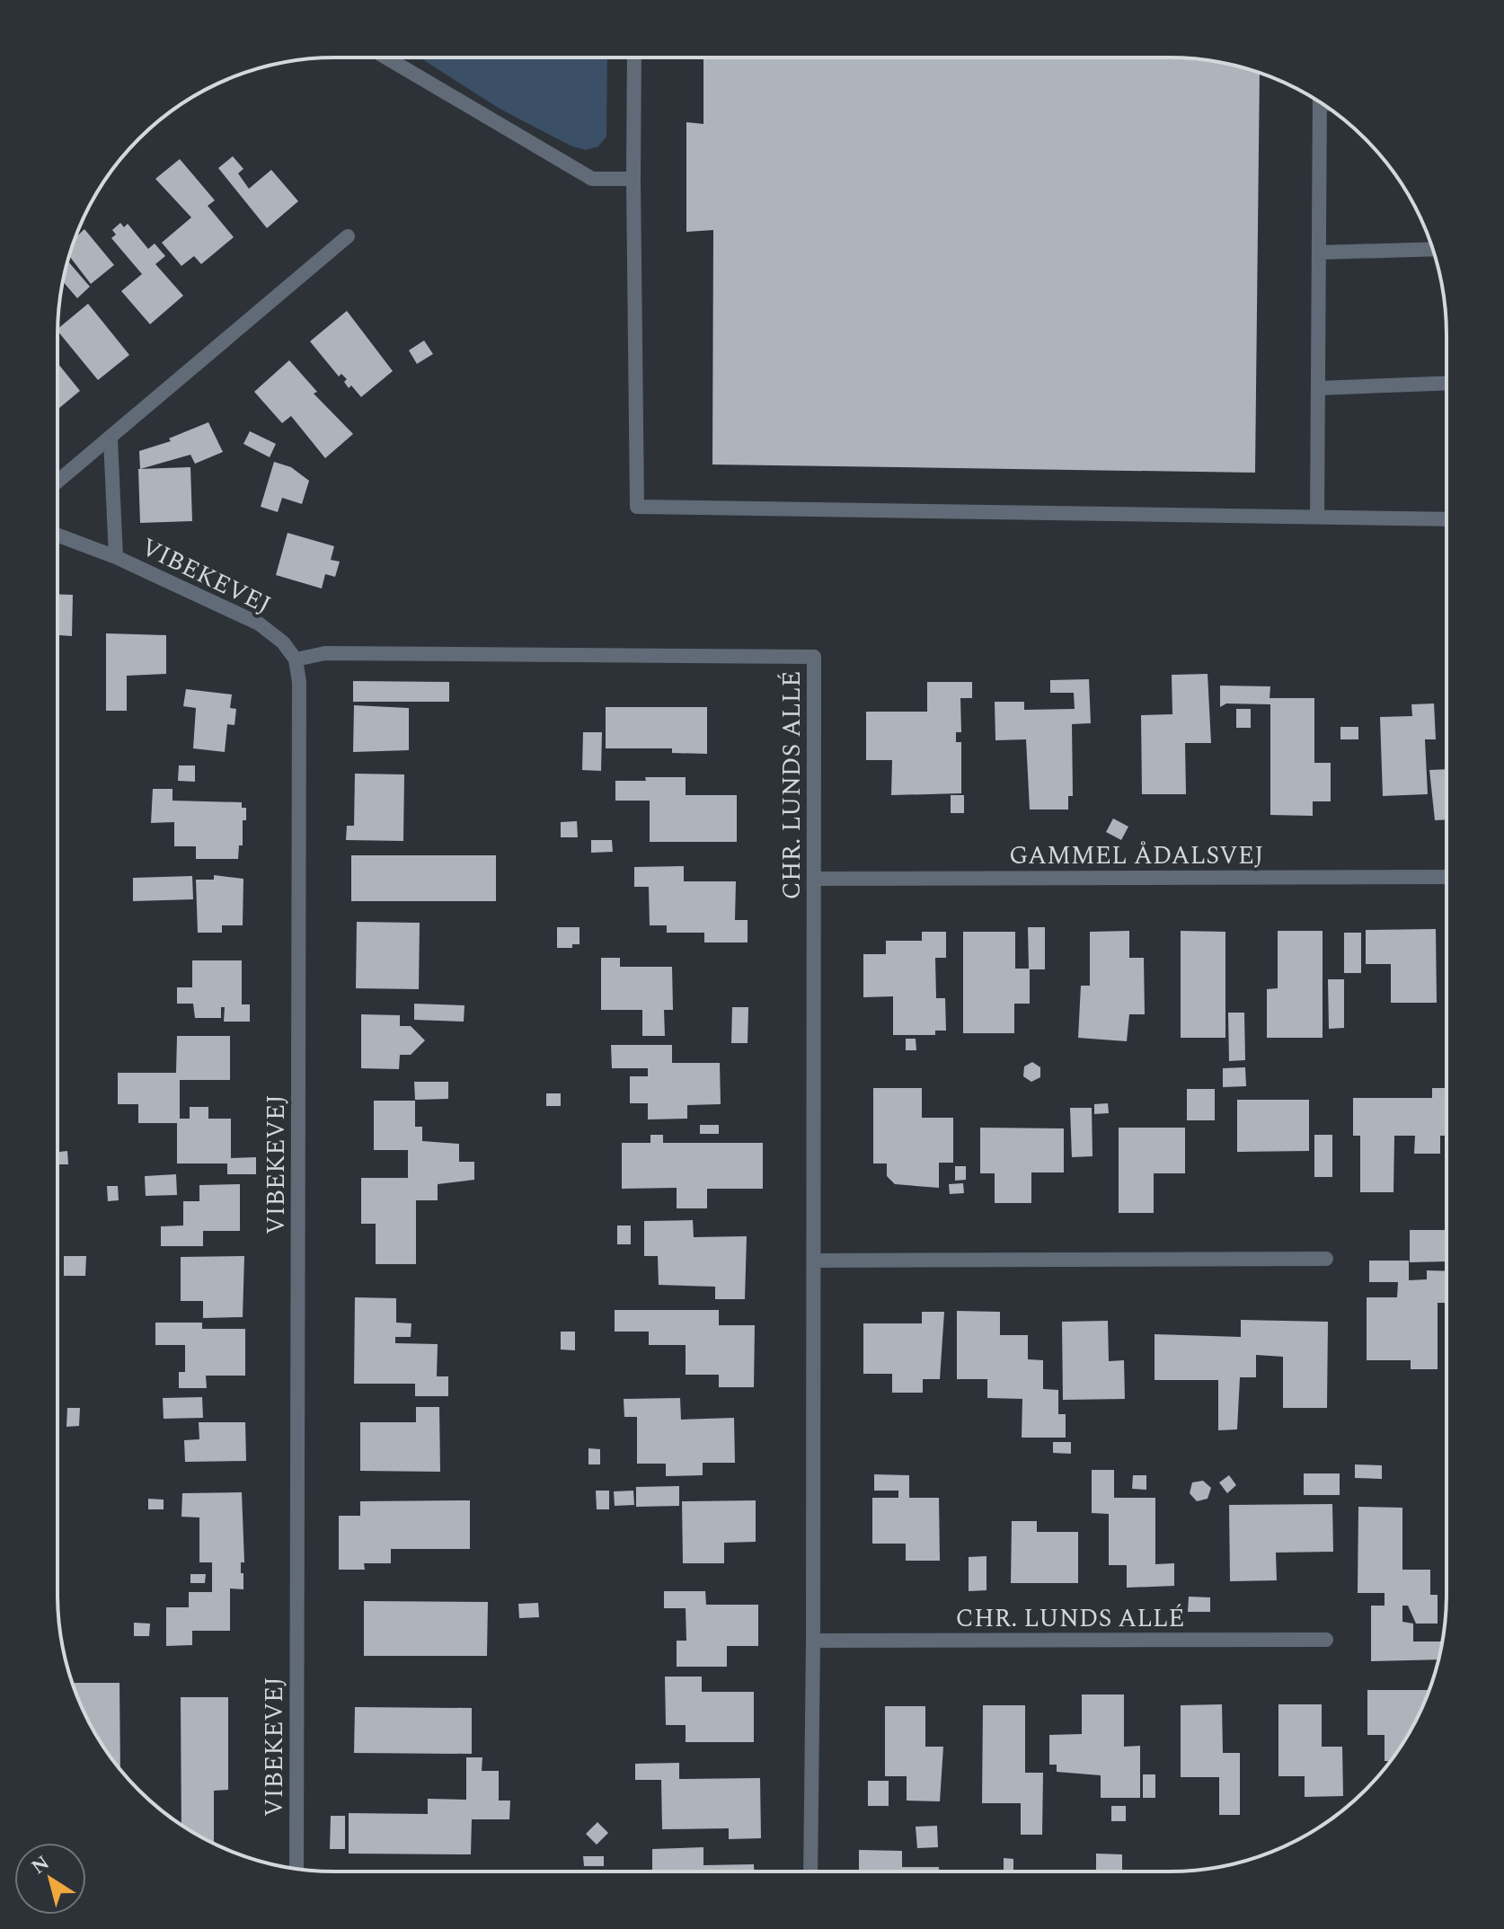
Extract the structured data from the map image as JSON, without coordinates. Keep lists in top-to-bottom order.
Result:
{
  "streets": {
    "street": ["VIBEKEVEJ", "CHR. LUNDS ALLÉ", "GAMMEL ÅDALSVEJ"]
  },
  "crossings": [
    ["VIBEKEVEJ", "CHR. LUNDS ALLÉ"],
    ["CHR. LUNDS ALLÉ", "GAMMEL ÅDALSVEJ"]
  ],
  "north": "top left"
}
